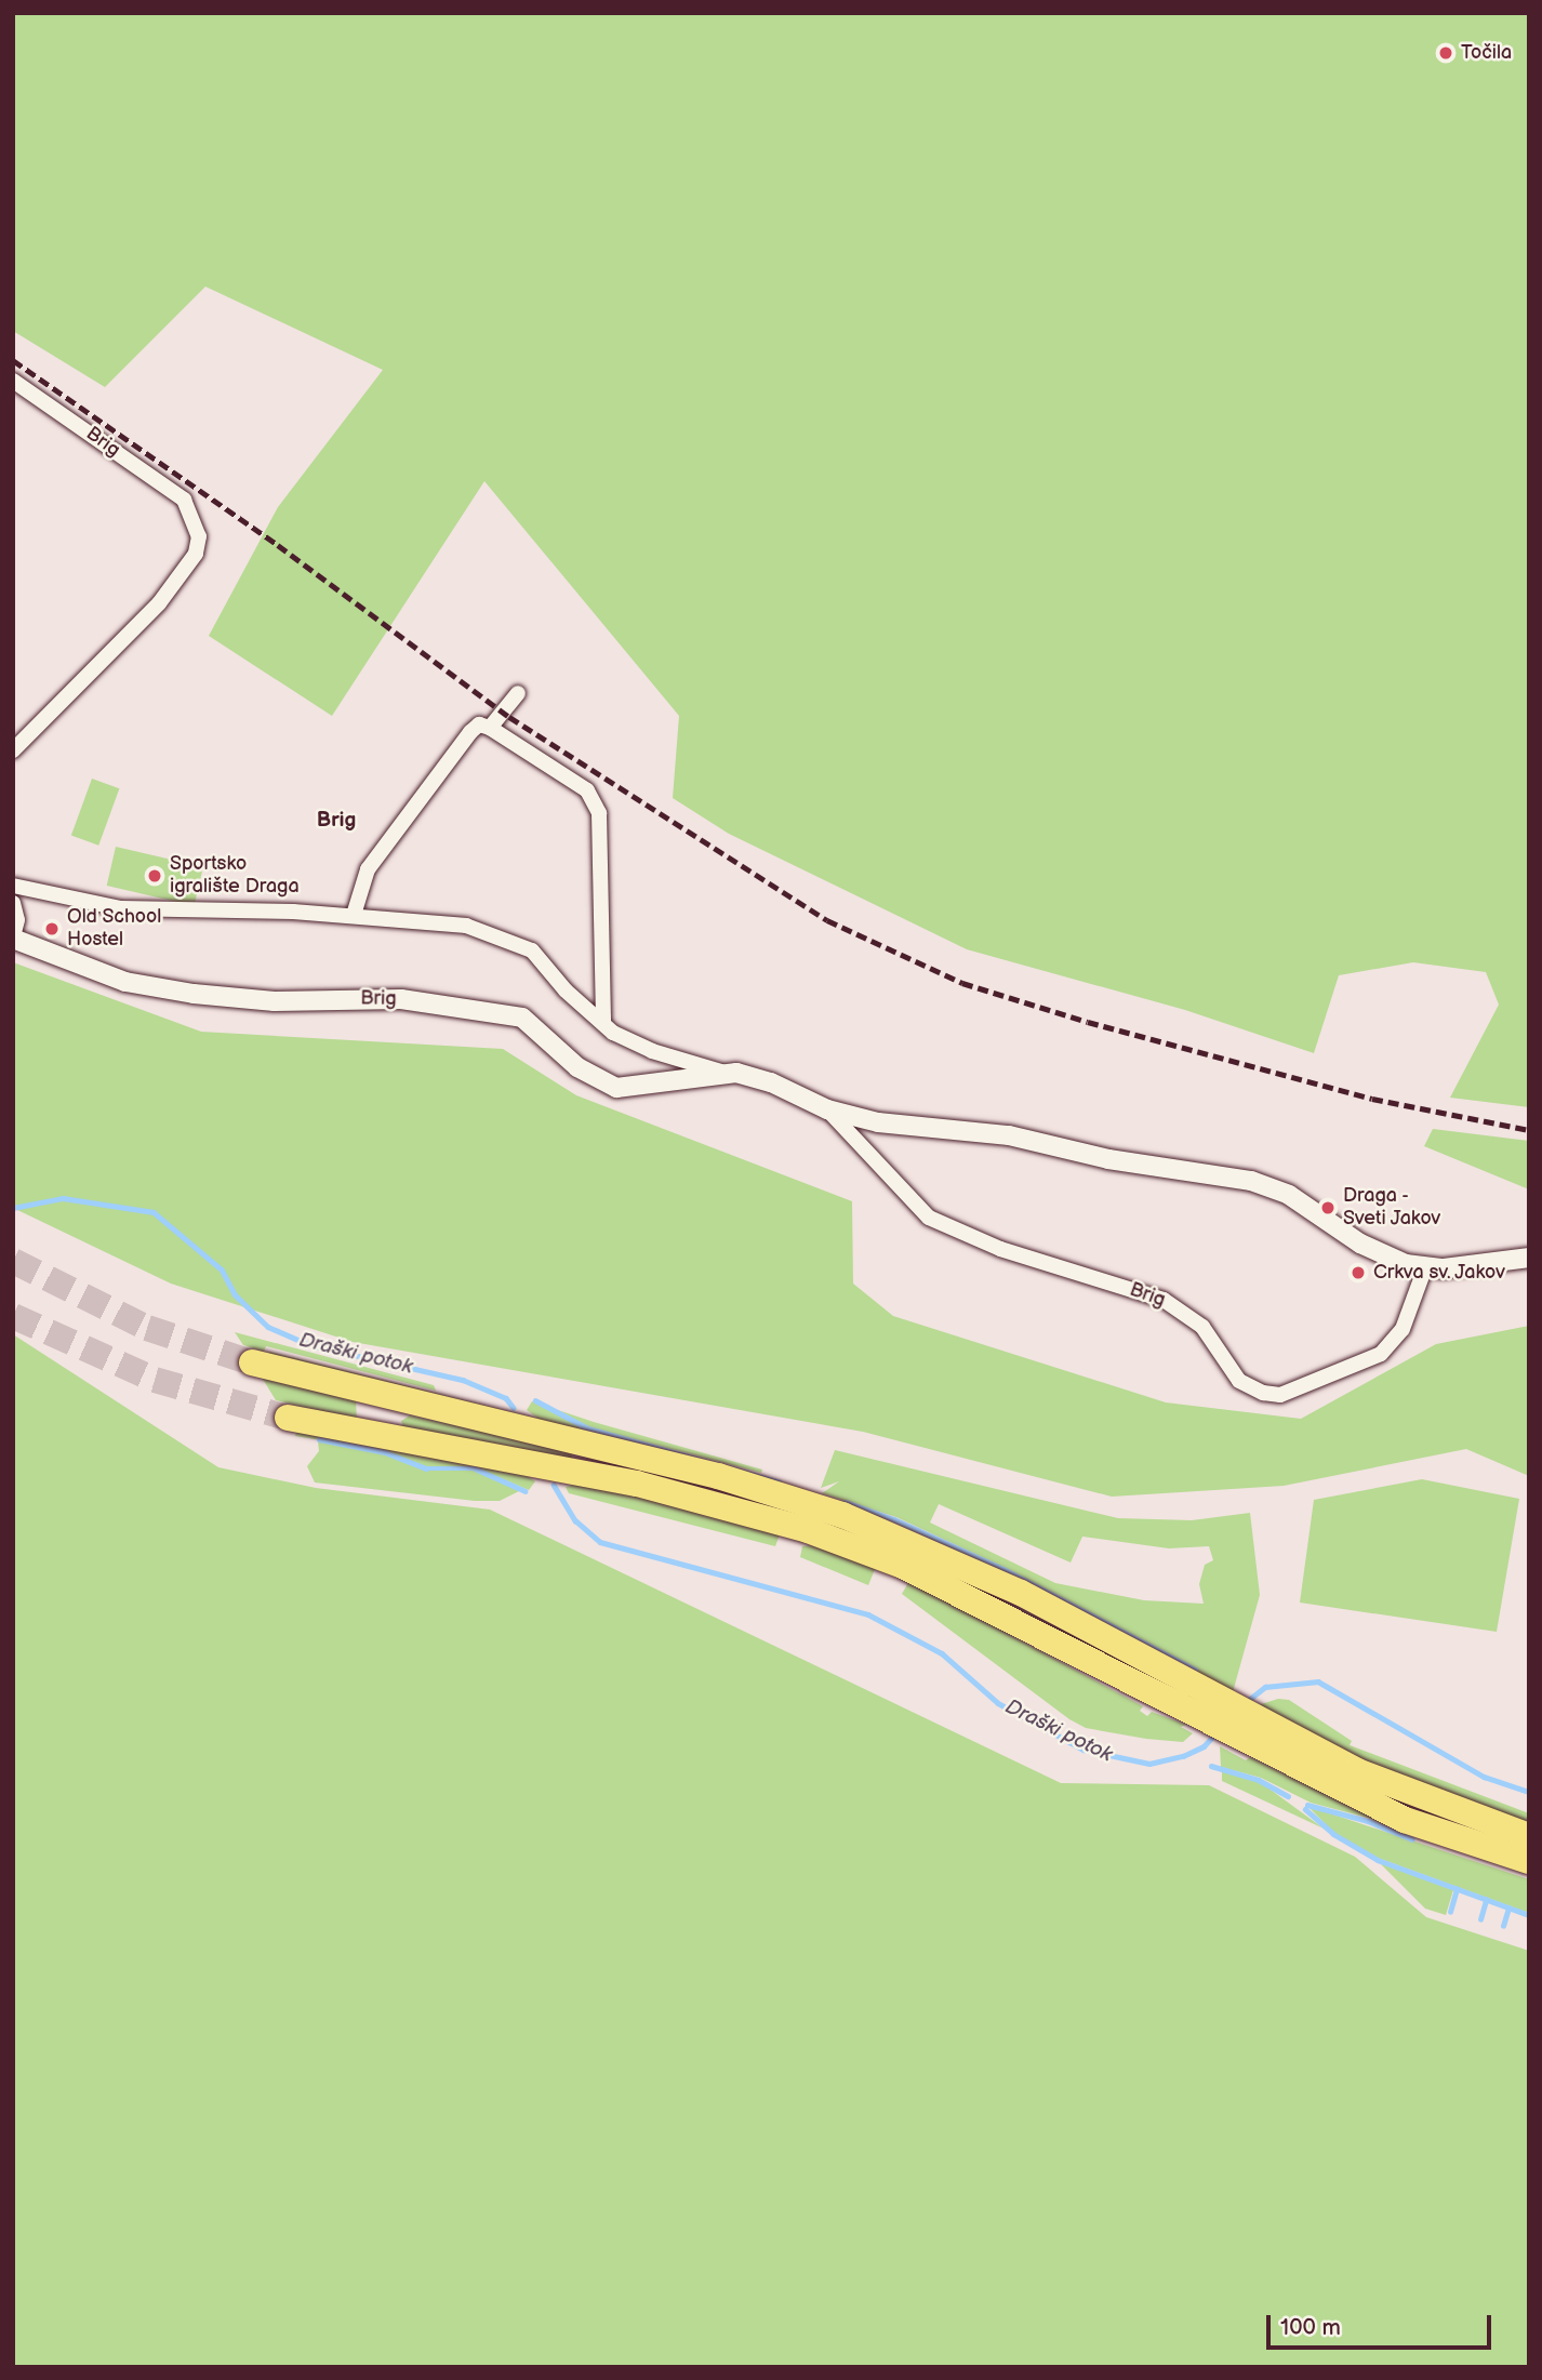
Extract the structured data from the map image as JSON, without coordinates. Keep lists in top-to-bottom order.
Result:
{
  "streets": {
    "street": ["Brig"]
  },
  "districts": ["Brig"],
  "water": ["Draški potok"],
  "places": [
    "Točila",
    "Sportsko igralište Draga",
    "Old School Hostel",
    "Draga - Sveti Jakov",
    "Crkva sv. Jakov"
  ],
  "scale_bar": "100 m"
}
